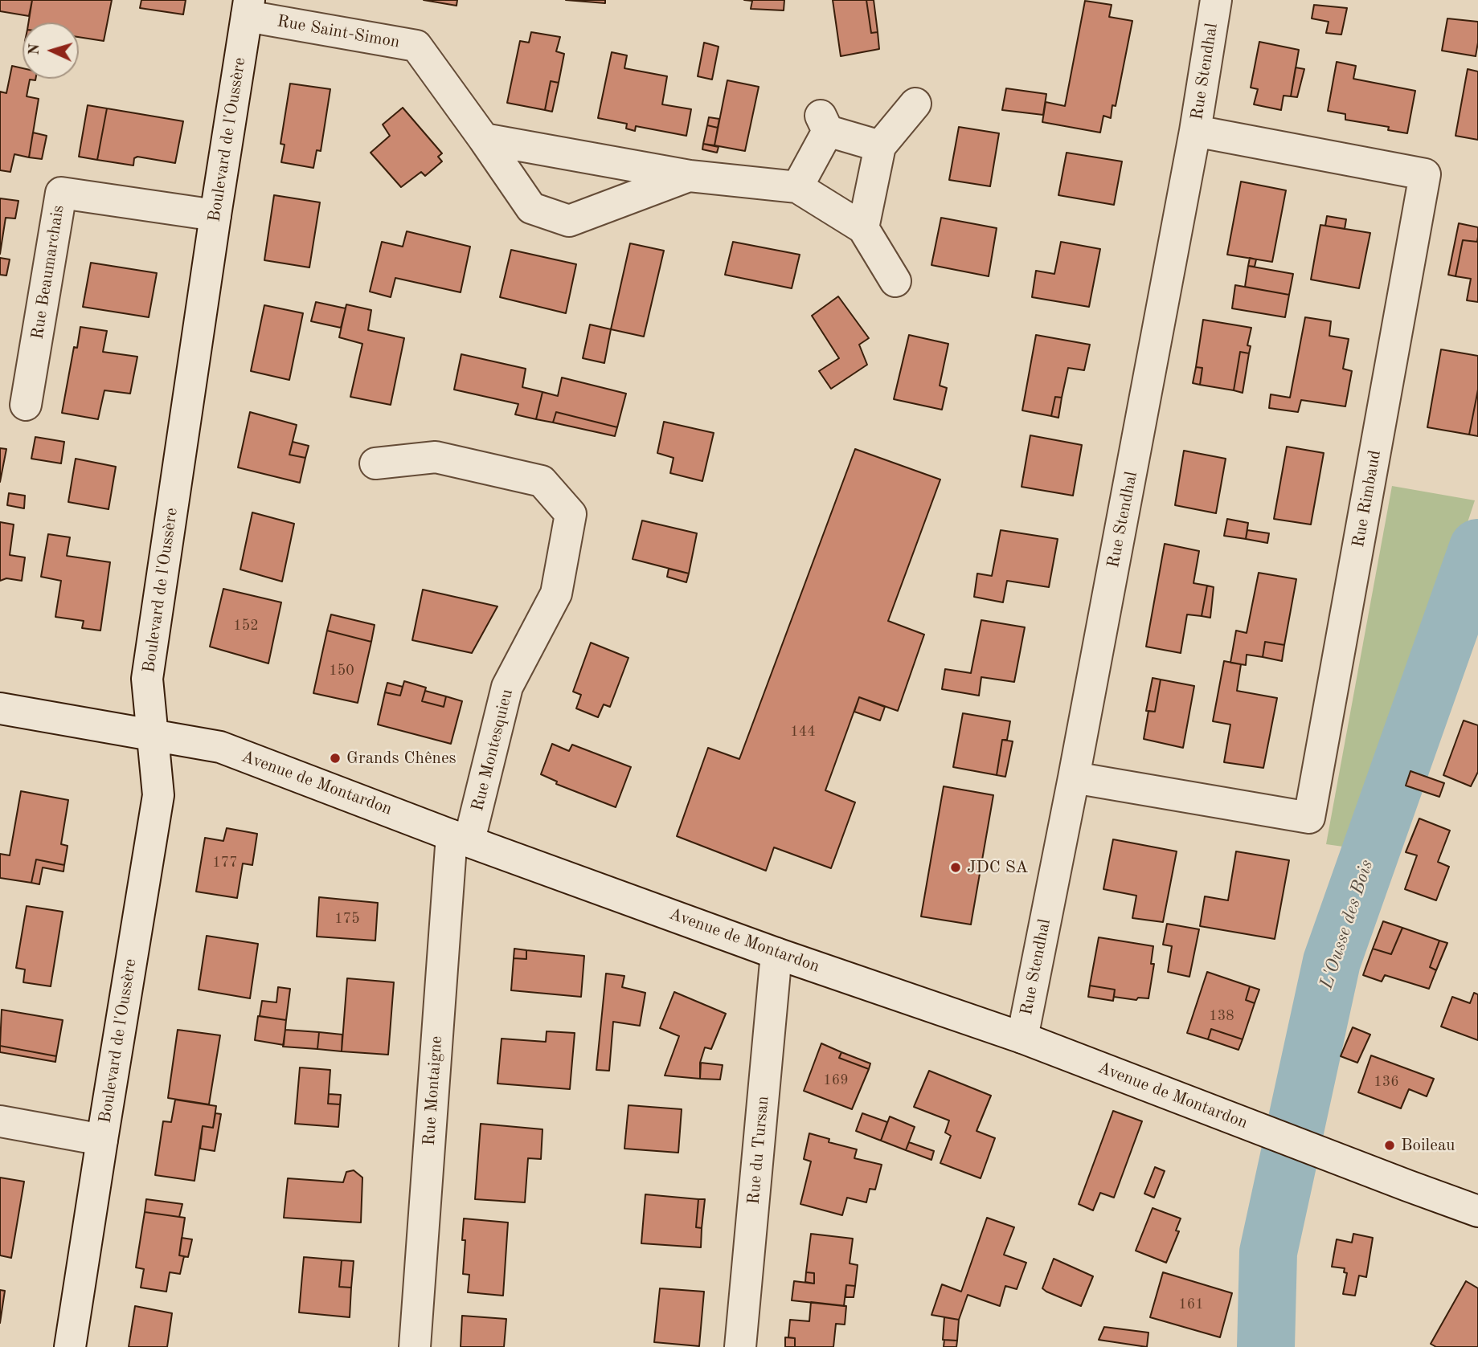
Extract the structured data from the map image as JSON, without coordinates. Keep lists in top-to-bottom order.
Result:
{
  "streets": {
    "street": [
      "Rue Saint-Simon",
      "Rue Stendhal",
      "Boulevard de l'Oussère",
      "Rue Beaumarchais",
      "Rue Rimbaud",
      "Rue Montesquieu",
      "Avenue de Montardon",
      "Rue Montaigne",
      "Rue du Tursan"
    ]
  },
  "crossings": [
    ["Rue Saint-Simon", "Boulevard de l'Oussère"],
    ["Rue Stendhal", "Rue Rimbaud"],
    ["Rue Stendhal", "Avenue de Montardon"],
    ["Boulevard de l'Oussère", "Rue Beaumarchais"],
    ["Boulevard de l'Oussère", "Avenue de Montardon"],
    ["Rue Montesquieu", "Avenue de Montardon"],
    ["Rue Montesquieu", "Rue Montaigne"],
    ["Avenue de Montardon", "Rue Montaigne"],
    ["Avenue de Montardon", "Rue du Tursan"]
  ],
  "water": ["L'Ousse des Bois"],
  "places": ["Grands Chênes", "JDC SA", "Boileau"],
  "house_numbers": [
    "152",
    "150",
    "144",
    "177",
    "175",
    "138",
    "169",
    "136",
    "161"
  ],
  "north": "left"
}
